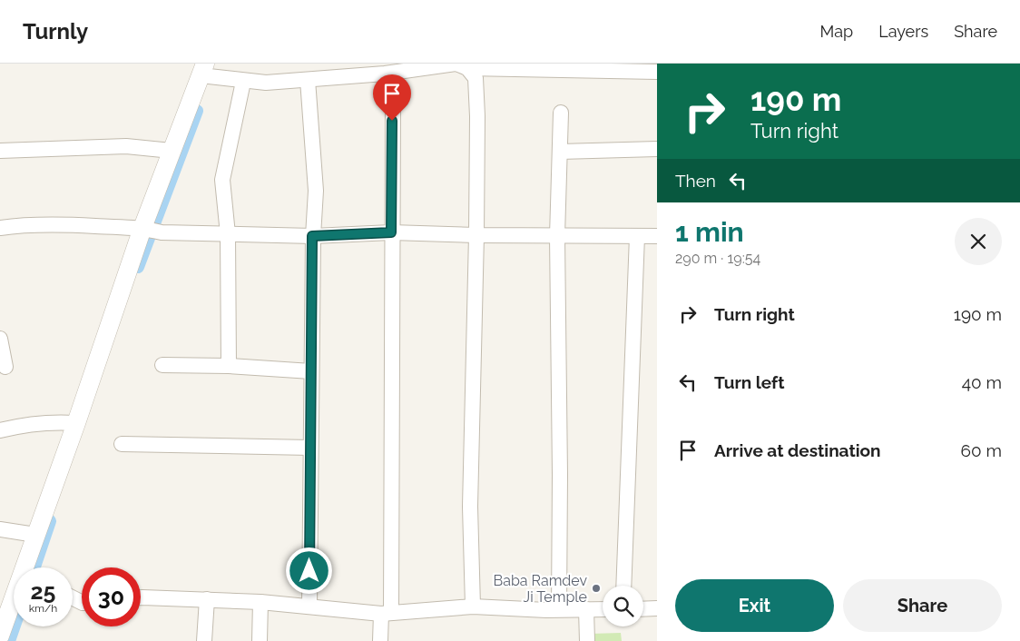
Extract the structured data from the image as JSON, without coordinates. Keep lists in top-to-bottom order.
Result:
{
  "places": ["Baba Ramdev Ji Temple"],
  "page": {
    "header": "Turnly",
    "nav": ["Map", "Layers", "Share"],
    "turn": ["190 m", "Turn right"],
    "then": "Then",
    "heading": ["1 min", "290 m · 19:54"],
    "list": [
      {
        "name": "Turn right",
        "value": "190 m"
      },
      {
        "name": "Turn left",
        "value": "40 m"
      },
      {
        "name": "Arrive at destination",
        "value": "60 m"
      }
    ],
    "speed": "25 km/h",
    "limit": "30",
    "buttons": ["Exit", "Share"]
  }
}
